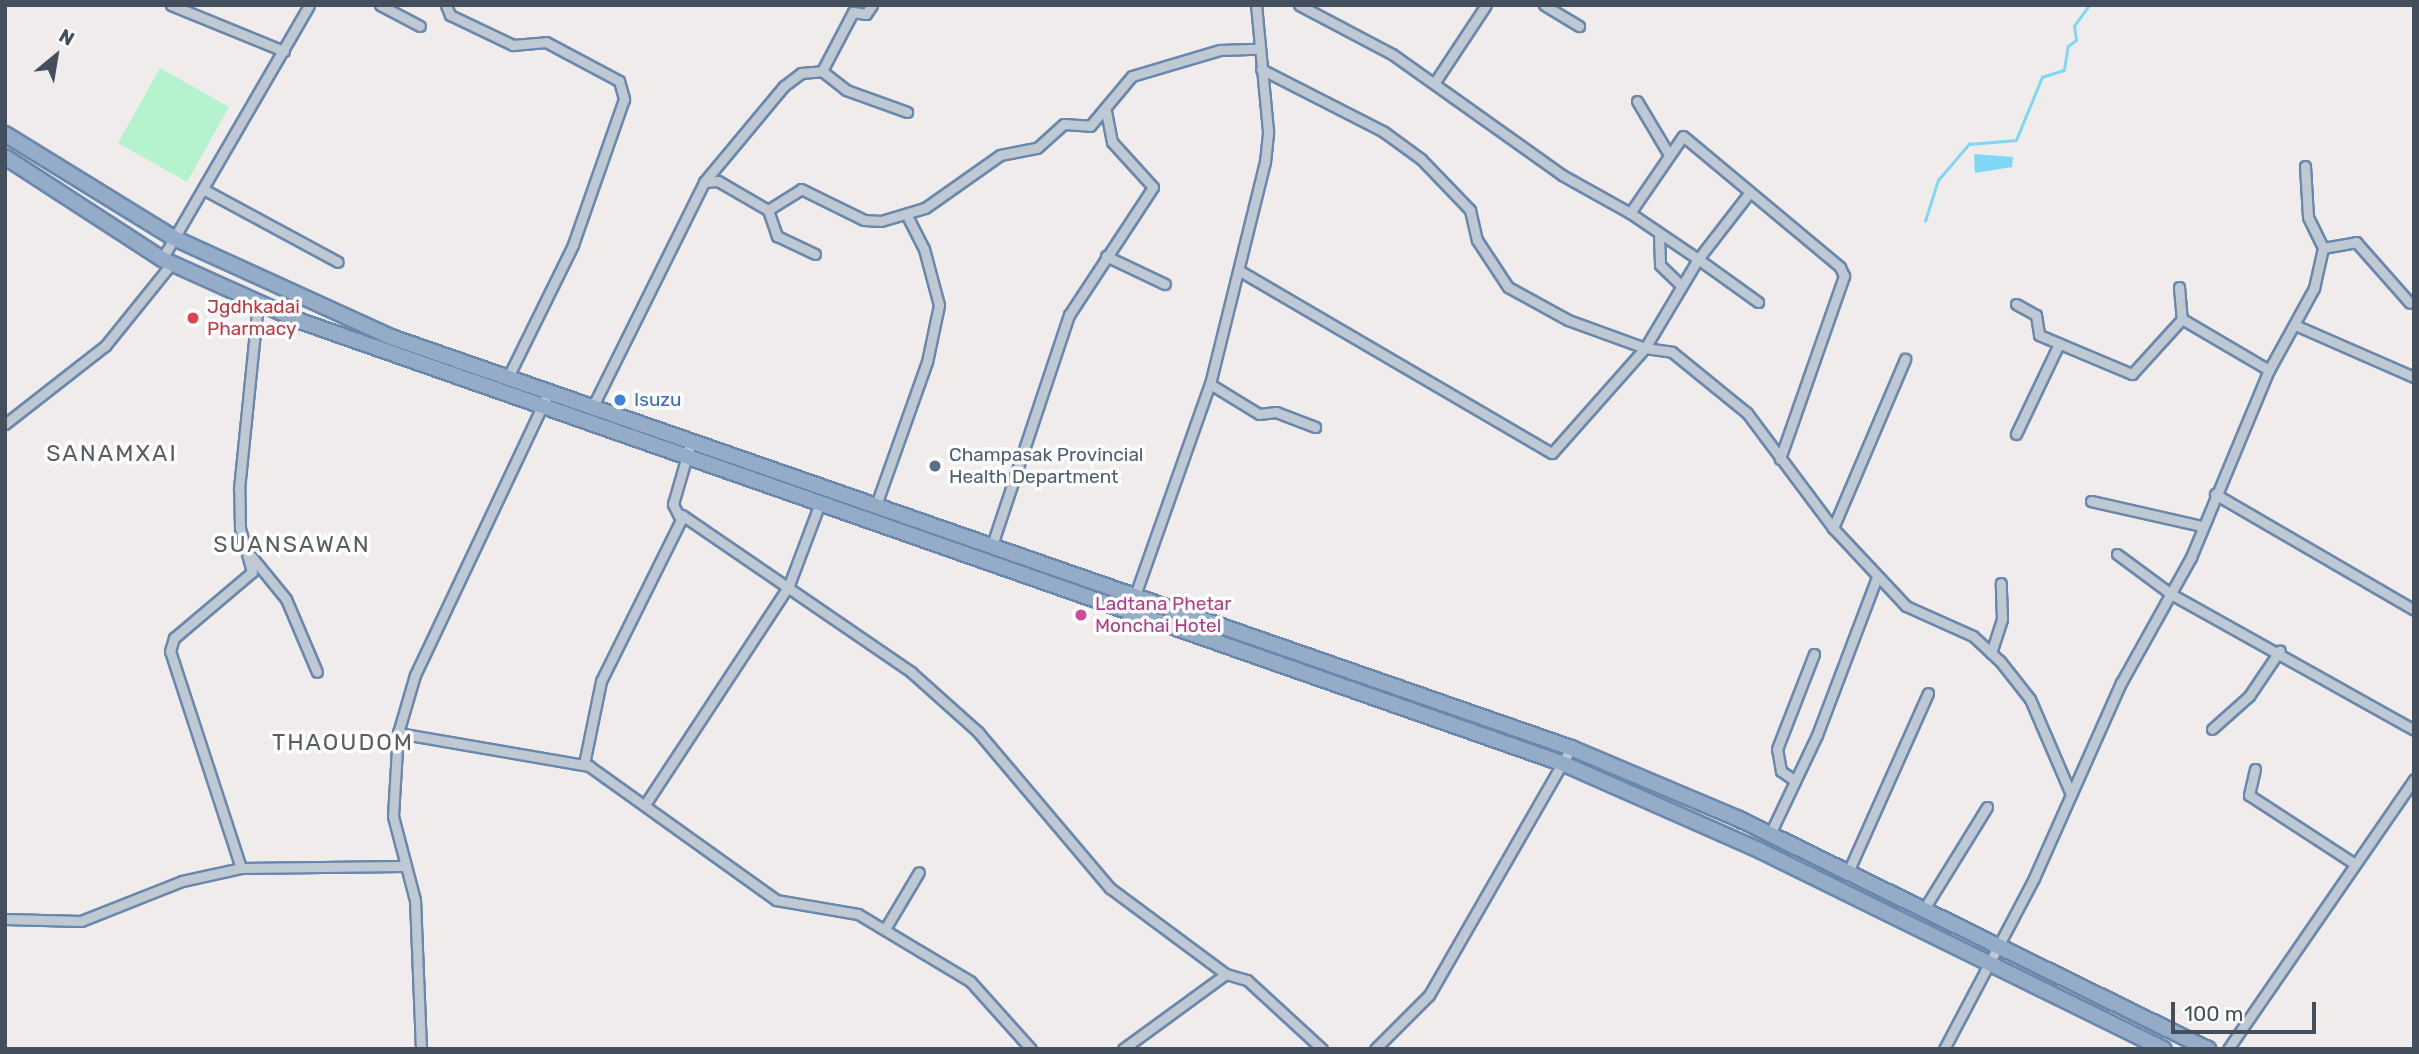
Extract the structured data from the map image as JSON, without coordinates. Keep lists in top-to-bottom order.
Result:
{
  "districts": ["SANAMXAI", "SUANSAWAN", "THAOUDOM"],
  "places": [
    "Jgdhkadai Pharmacy",
    "Isuzu",
    "Champasak Provincial Health Department",
    "Ladtana Phetar Monchai Hotel"
  ],
  "scale_bar": "100 m",
  "north": "top right"
}
